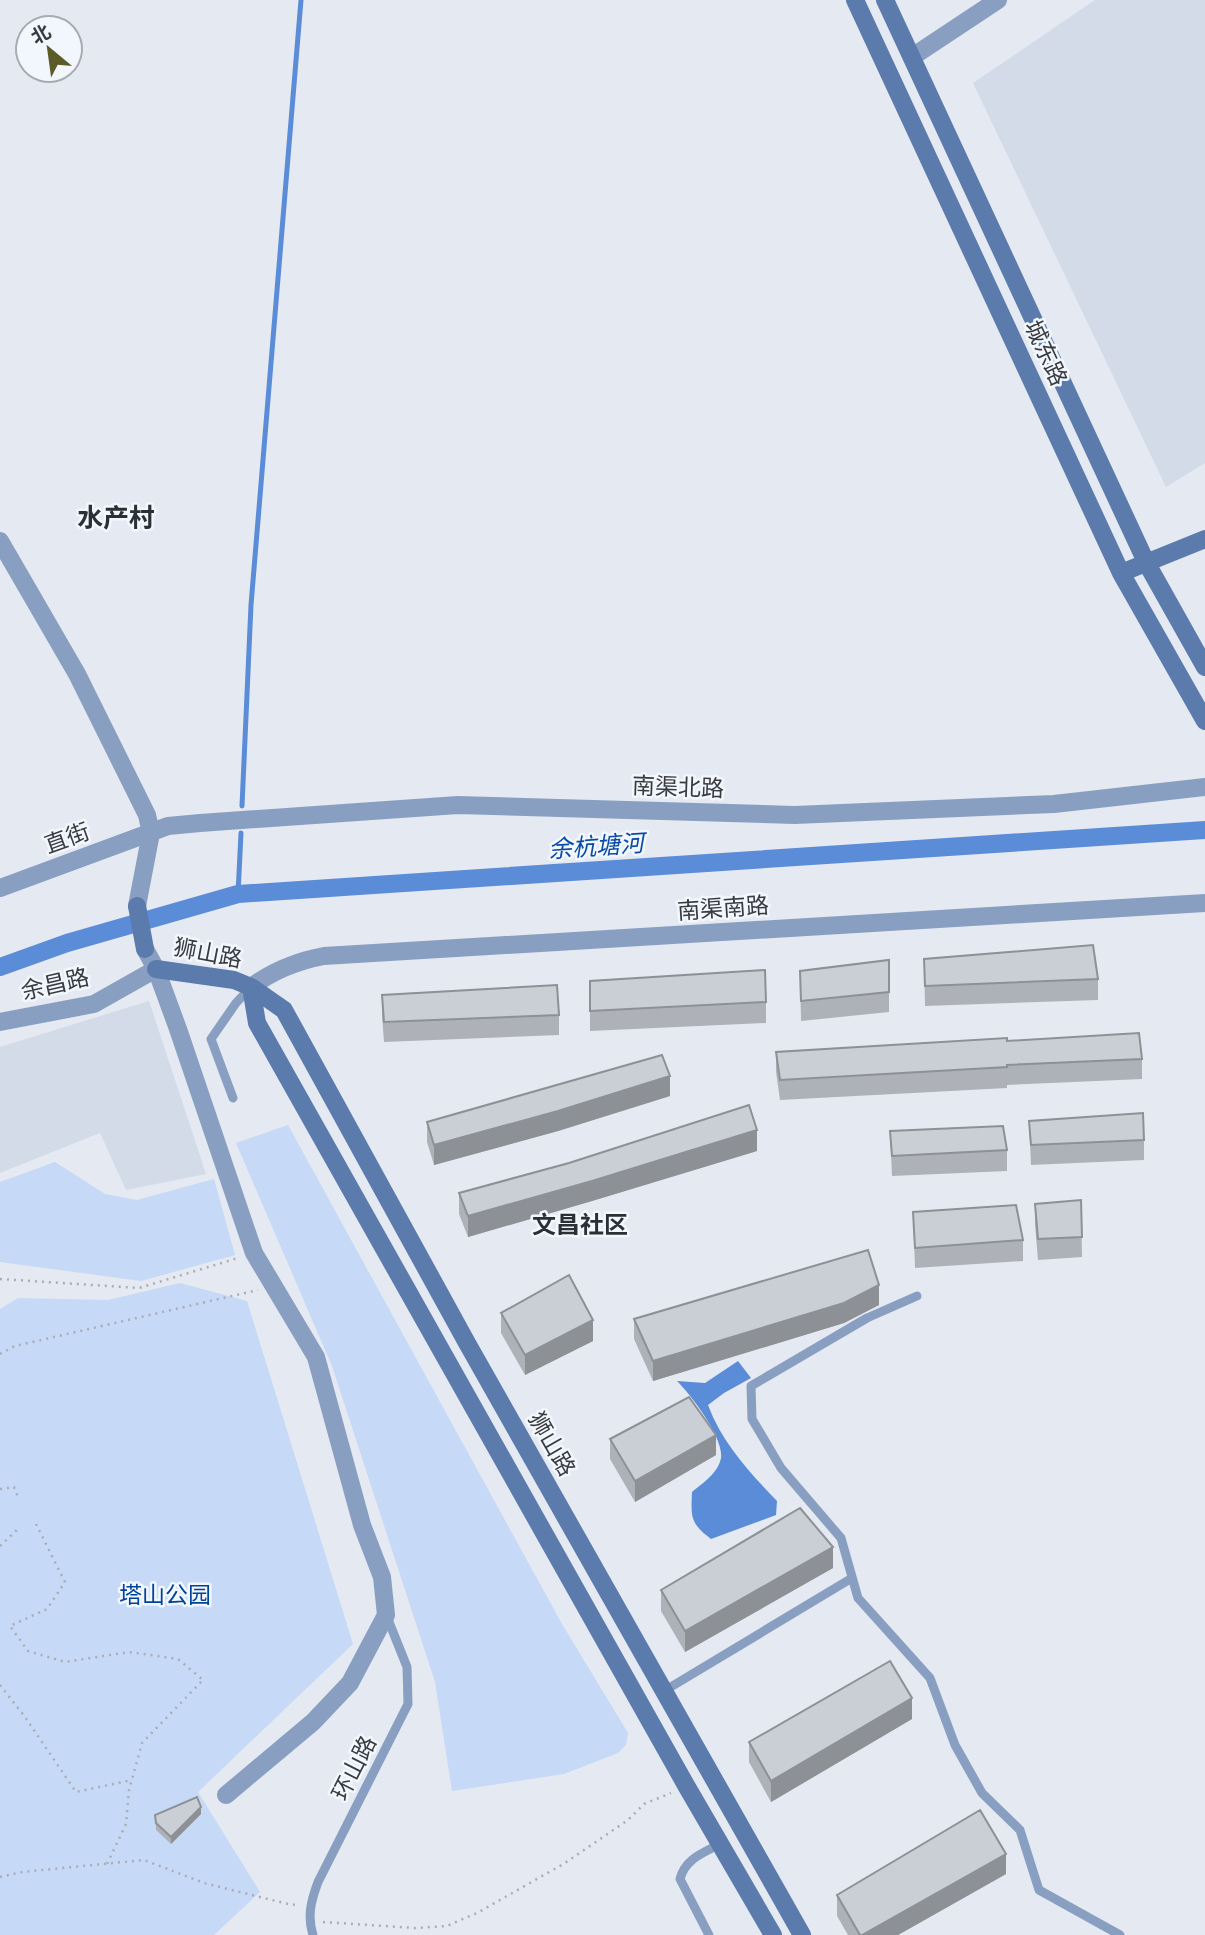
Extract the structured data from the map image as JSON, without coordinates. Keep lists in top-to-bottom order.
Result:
{
  "streets": {
    "main road": ["城东路", "狮山路"],
    "street": [
      "南渠北路",
      "直街",
      "南渠南路",
      "余昌路"
    ],
    "lane": ["环山路"]
  },
  "crossings": [
    ["南渠北路", "直街"],
    ["南渠南路", "狮山路"],
    ["狮山路", "余昌路"]
  ],
  "districts": ["水产村", "文昌社区"],
  "water": ["余杭塘河"],
  "parks": ["塔山公园"],
  "north": "top left"
}
